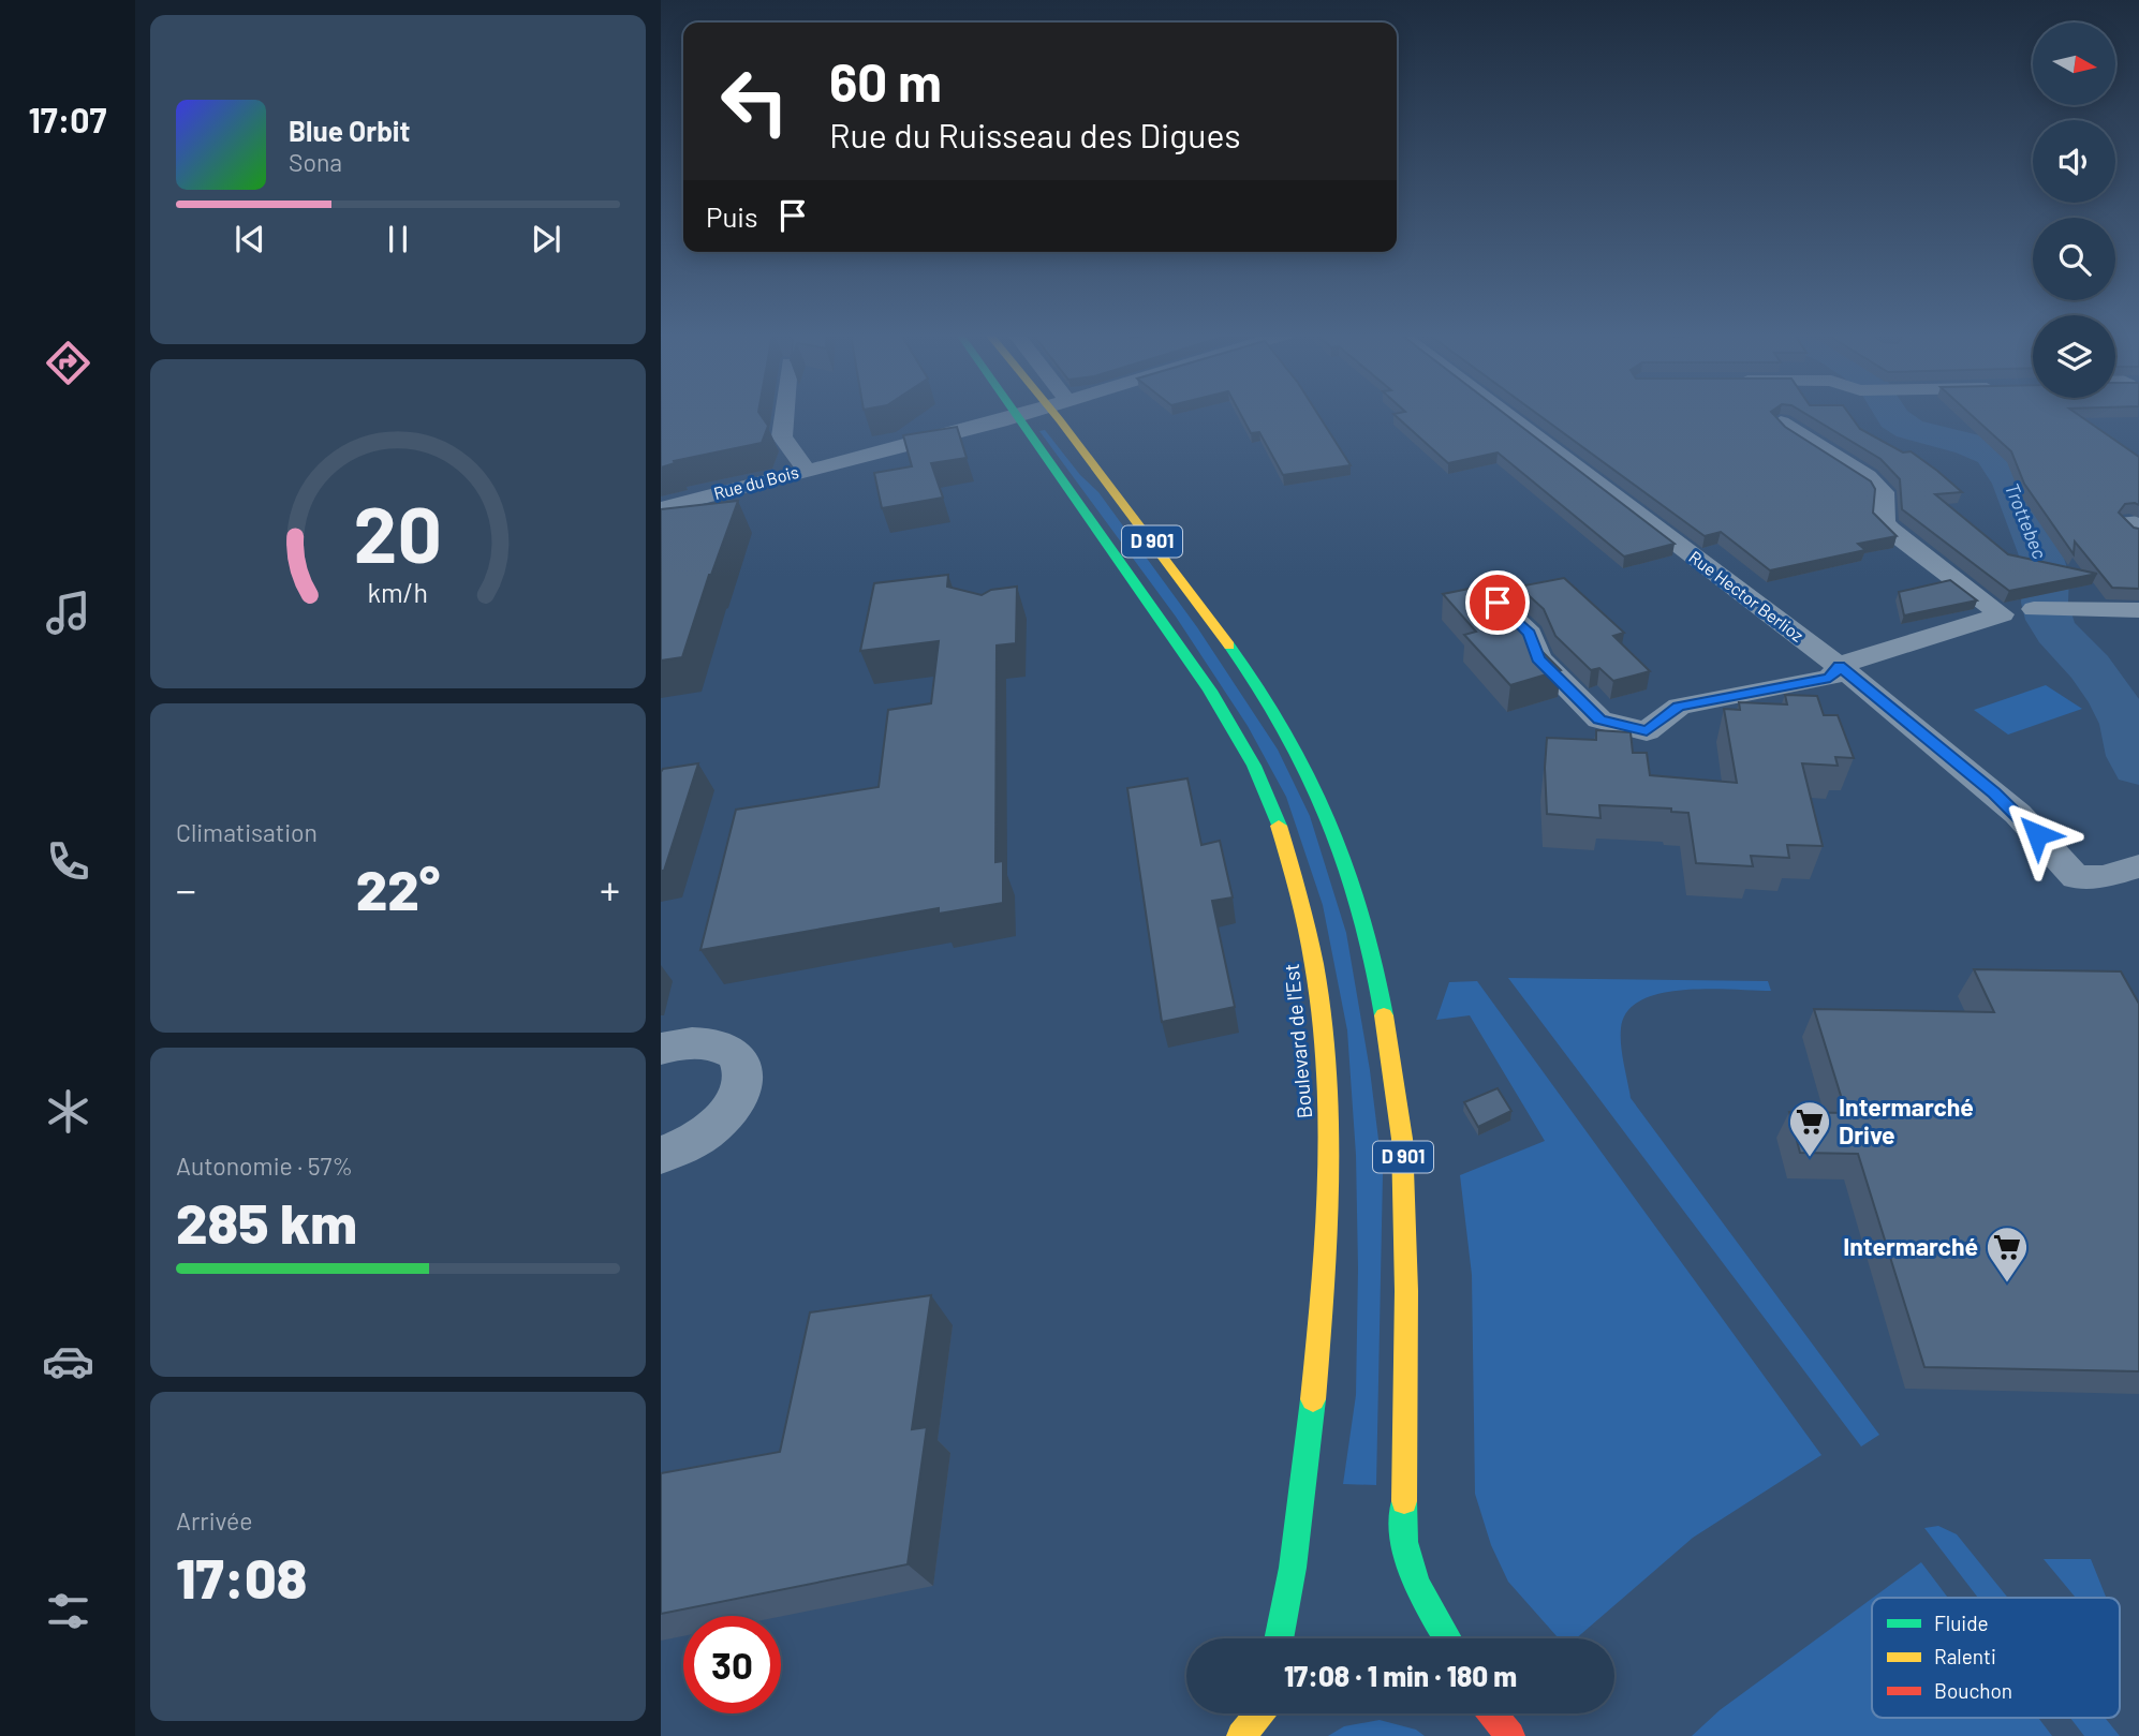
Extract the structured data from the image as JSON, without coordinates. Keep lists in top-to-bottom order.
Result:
{
  "streets": {
    "main road": ["D 901", "Boulevard de l'Est"],
    "street": ["Rue du Bois", "Rue Hector Berlioz"]
  },
  "crossings": [
    ["Rue du Bois", "Boulevard de l'Est"]
  ],
  "water": ["Trottebec"],
  "places": {
    "supermarket": ["Intermarché Drive", "Intermarché"]
  },
  "legend": ["Fluide", "Ralenti", "Bouchon"],
  "north": "right",
  "page": {
    "tabs": "17:07",
    "turn": ["60 m", "Rue du Ruisseau des Digues"],
    "song": ["Blue Orbit", "Sona"],
    "then": "Puis",
    "tile": [
      "Climatisation",
      ["Autonomie · 57%", "285 km"],
      ["Arrivée", "17:08"]
    ],
    "heat": ["−", "22°", "+"],
    "limit": "30",
    "trip": "17:08 · 1 min · 180 m",
    "gauge": ["20", "km/h"]
  }
}
